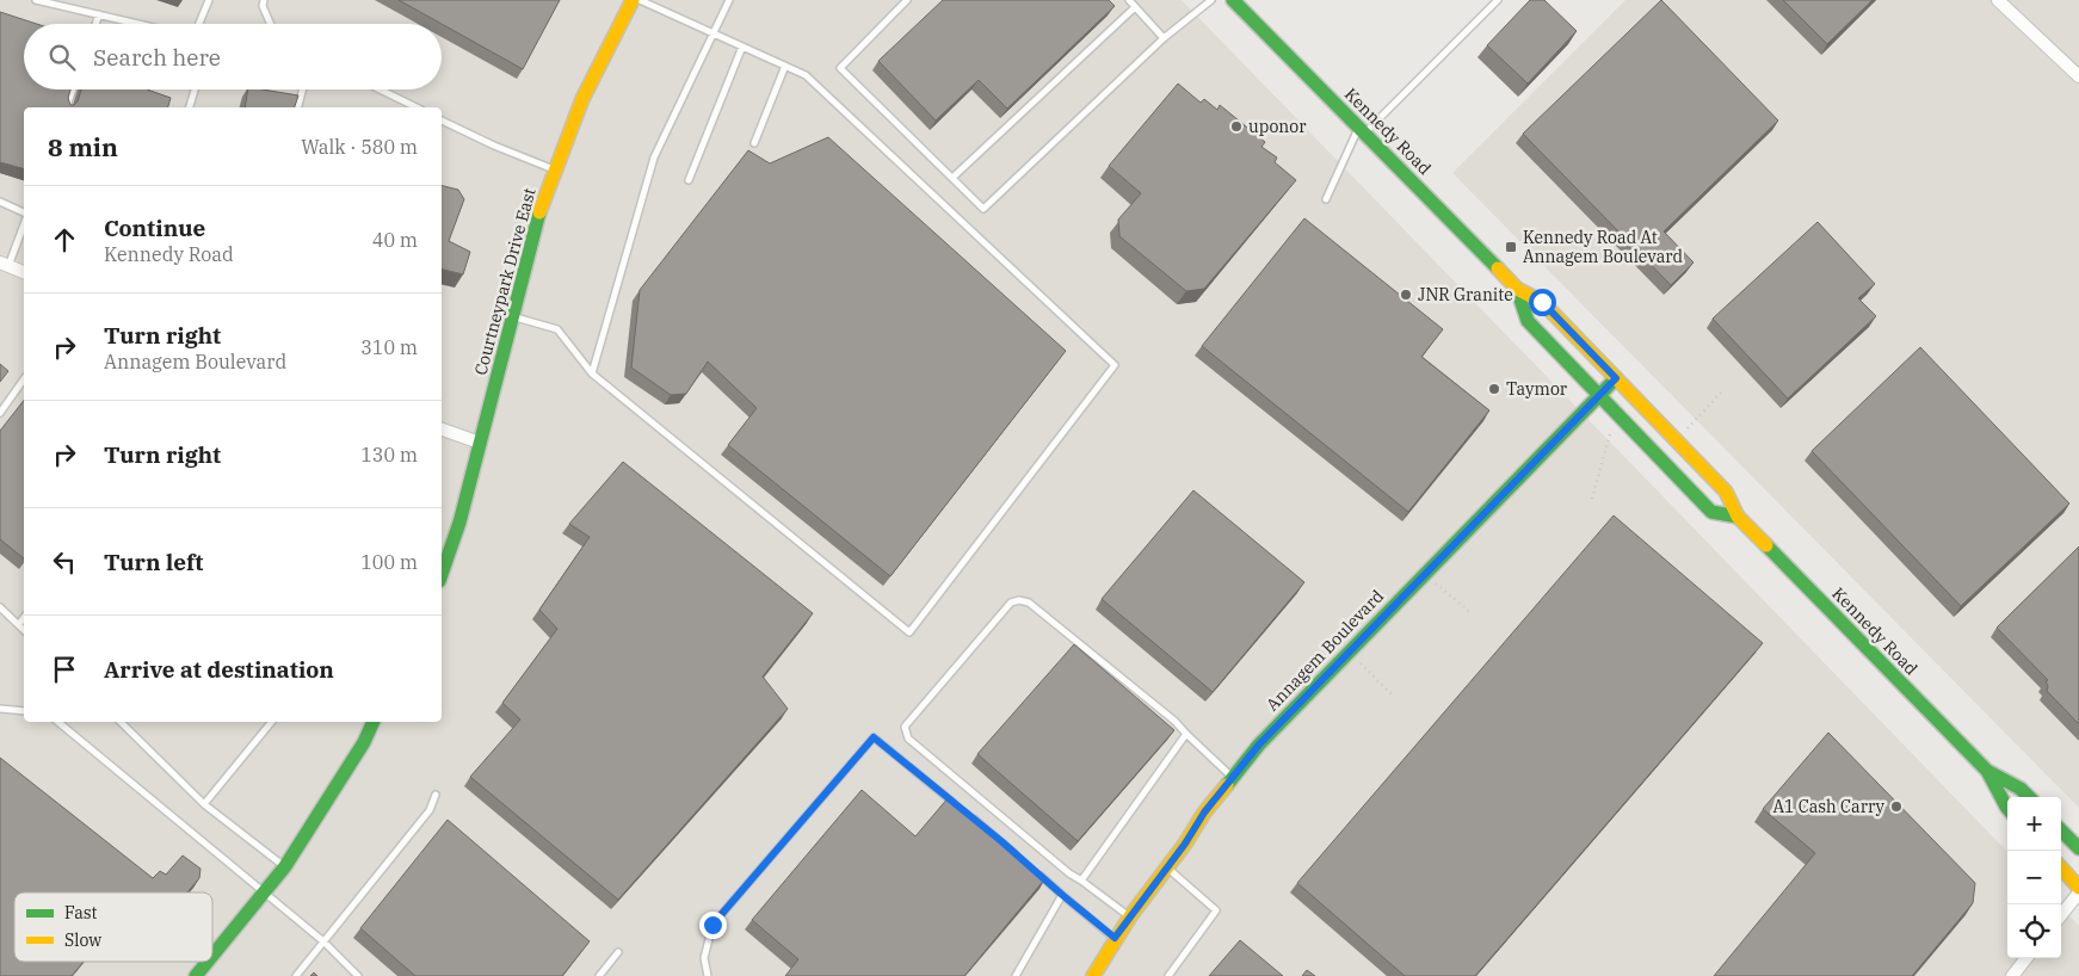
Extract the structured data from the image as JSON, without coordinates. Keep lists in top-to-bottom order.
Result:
{
  "streets": {
    "main road": ["Kennedy Road", "Courtneypark Drive East", "Annagem Boulevard"]
  },
  "crossings": [
    ["Kennedy Road", "Annagem Boulevard"]
  ],
  "places": {
    "other": [
      "uponor",
      "JNR Granite",
      "Taymor",
      "A1 Cash Carry"
    ],
    "transit": ["Kennedy Road At Annagem Boulevard"]
  },
  "legend": ["Fast", "Slow"],
  "page": {
    "search": "Search here",
    "heading": ["8 min", "Walk · 580 m"],
    "list": [
      ["Continue", "Kennedy Road", "40 m"],
      ["Turn right", "Annagem Boulevard", "310 m"],
      ["Turn right", "130 m"],
      ["Turn left", "100 m"],
      "Arrive at destination"
    ],
    "map_buttons": ["+", "−"]
  }
}
